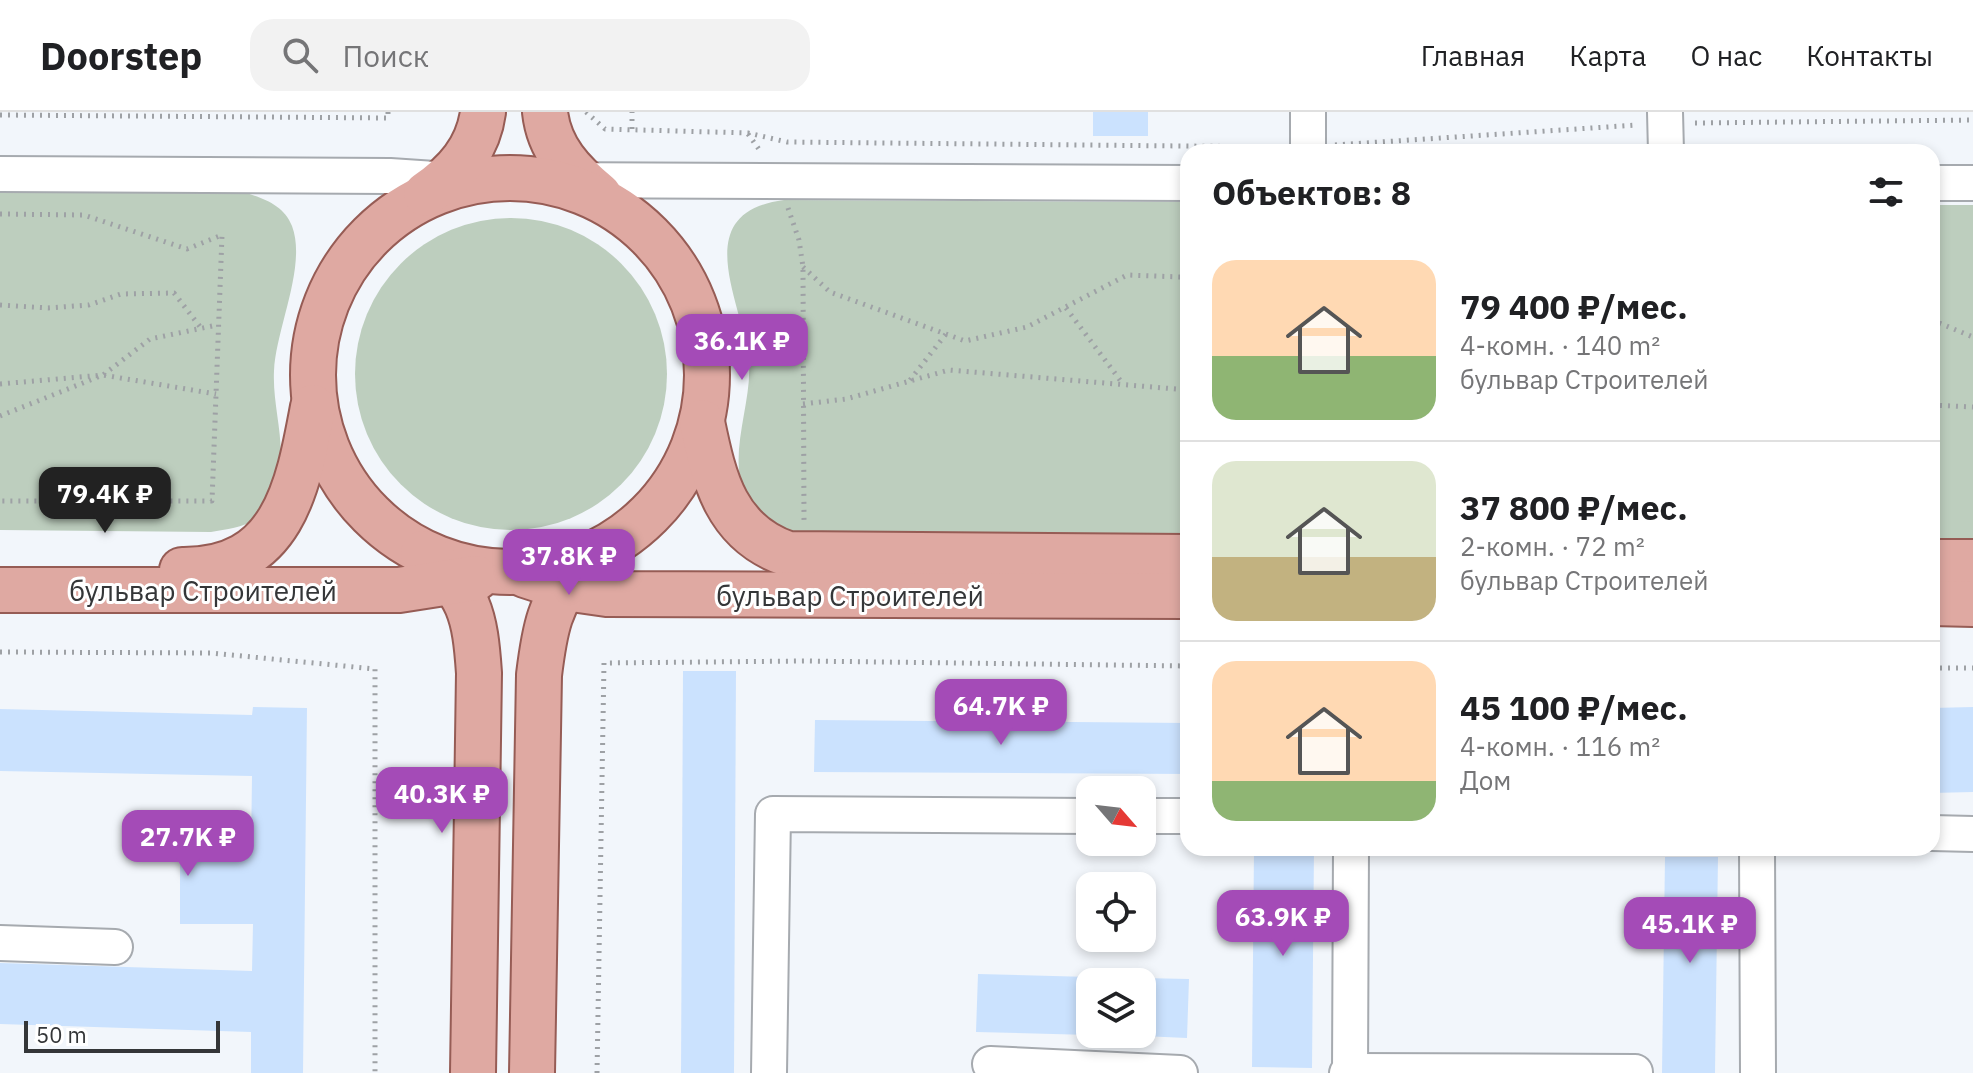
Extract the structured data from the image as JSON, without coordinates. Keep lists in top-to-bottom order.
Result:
{
  "streets": {
    "main road": ["бульвар Строителей"]
  },
  "scale_bar": "50 m",
  "north": "bottom right",
  "page": {
    "header": "Doorstep",
    "search": "Поиск",
    "nav": [
      "Главная",
      "Карта",
      "О нас",
      "Контакты"
    ],
    "heading": "Объектов: 8",
    "list": [
      {
        "name": "79 400 ₽/мес.",
        "note": "4-комн. · 140 m² · бульвар Строителей"
      },
      {
        "name": "37 800 ₽/мес.",
        "note": "2-комн. · 72 m² · бульвар Строителей"
      },
      {
        "name": "45 100 ₽/мес.",
        "note": "4-комн. · 116 m² · Дом"
      }
    ],
    "price": [
      "36.1K ₽",
      "79.4K ₽",
      "37.8K ₽",
      "64.7K ₽",
      "40.3K ₽",
      "27.7K ₽",
      "63.9K ₽",
      "45.1K ₽"
    ],
    "scale": "50 m"
  }
}
